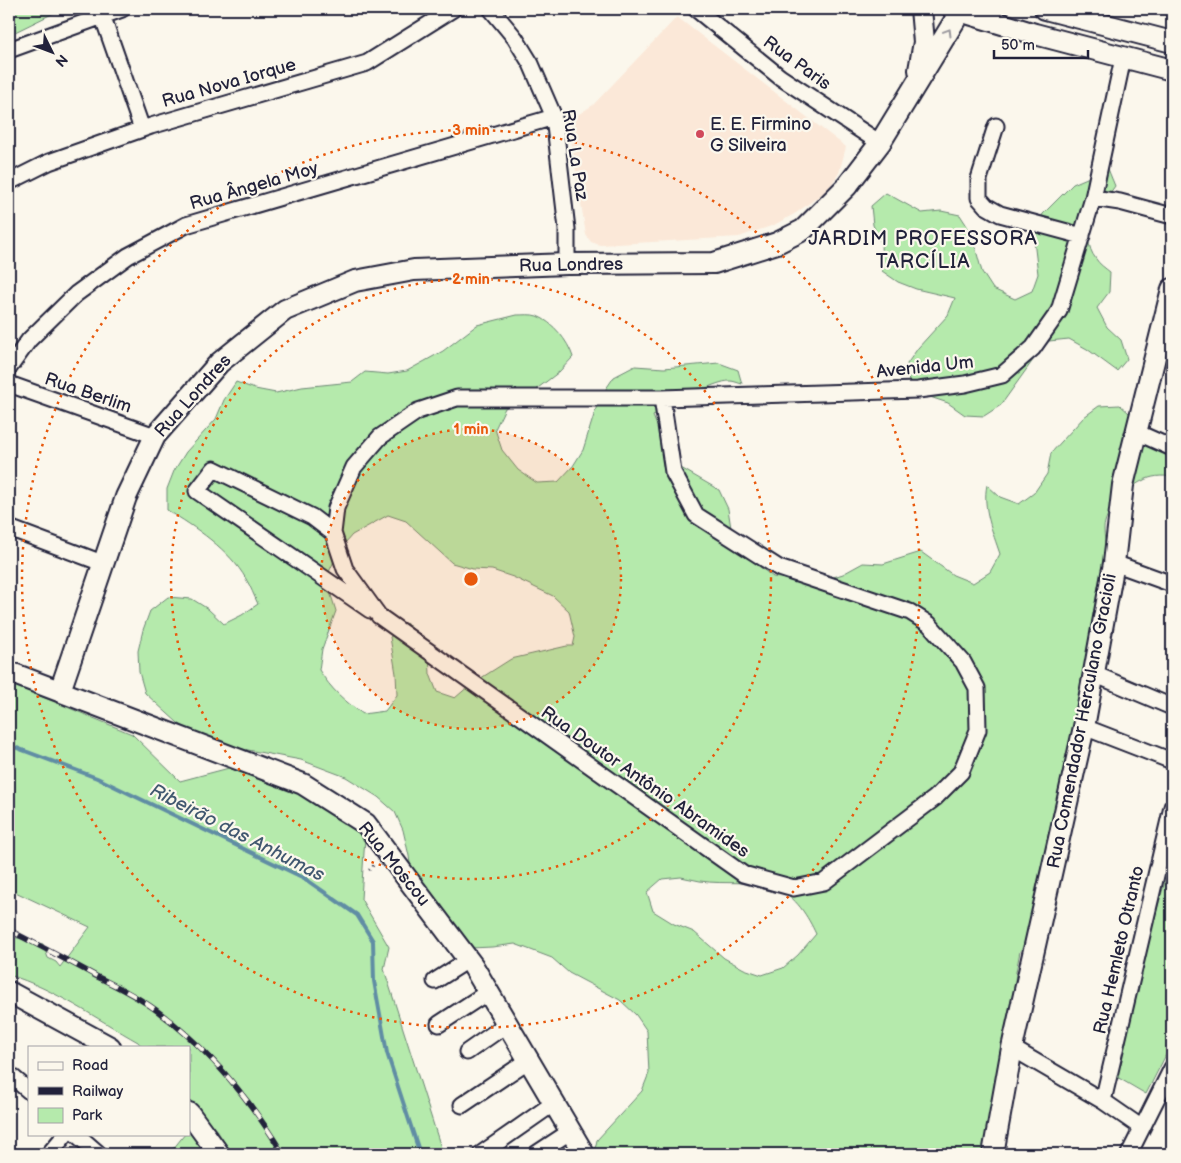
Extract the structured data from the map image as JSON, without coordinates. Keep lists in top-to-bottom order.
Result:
{
  "streets": {
    "street": [
      "Rua Paris",
      "Rua Nova Iorque",
      "Rua La Paz",
      "Rua Ângela Moy",
      "Rua Londres",
      "Avenida Um",
      "Rua Berlim",
      "Rua Comendador Herculano Gracioli",
      "Rua Doutor Antônio Abramides",
      "Rua Moscou",
      "Rua Hemleto Otranto"
    ]
  },
  "crossings": [
    ["Rua Paris", "Rua Londres"],
    ["Rua La Paz", "Rua Ângela Moy"],
    ["Rua La Paz", "Rua Londres"],
    ["Rua Londres", "Rua Berlim"],
    ["Rua Londres", "Rua Moscou"],
    ["Avenida Um", "Rua Doutor Antônio Abramides"]
  ],
  "districts": ["JARDIM PROFESSORA TARCÍLIA"],
  "water": ["Ribeirão das Anhumas"],
  "places": ["E. E. Firmino G Silveira"],
  "legend": ["Road", "Railway", "Park"],
  "scale_bar": "50 m",
  "north": "bottom right",
  "rings": ["3 min", "2 min", "1 min"]
}
